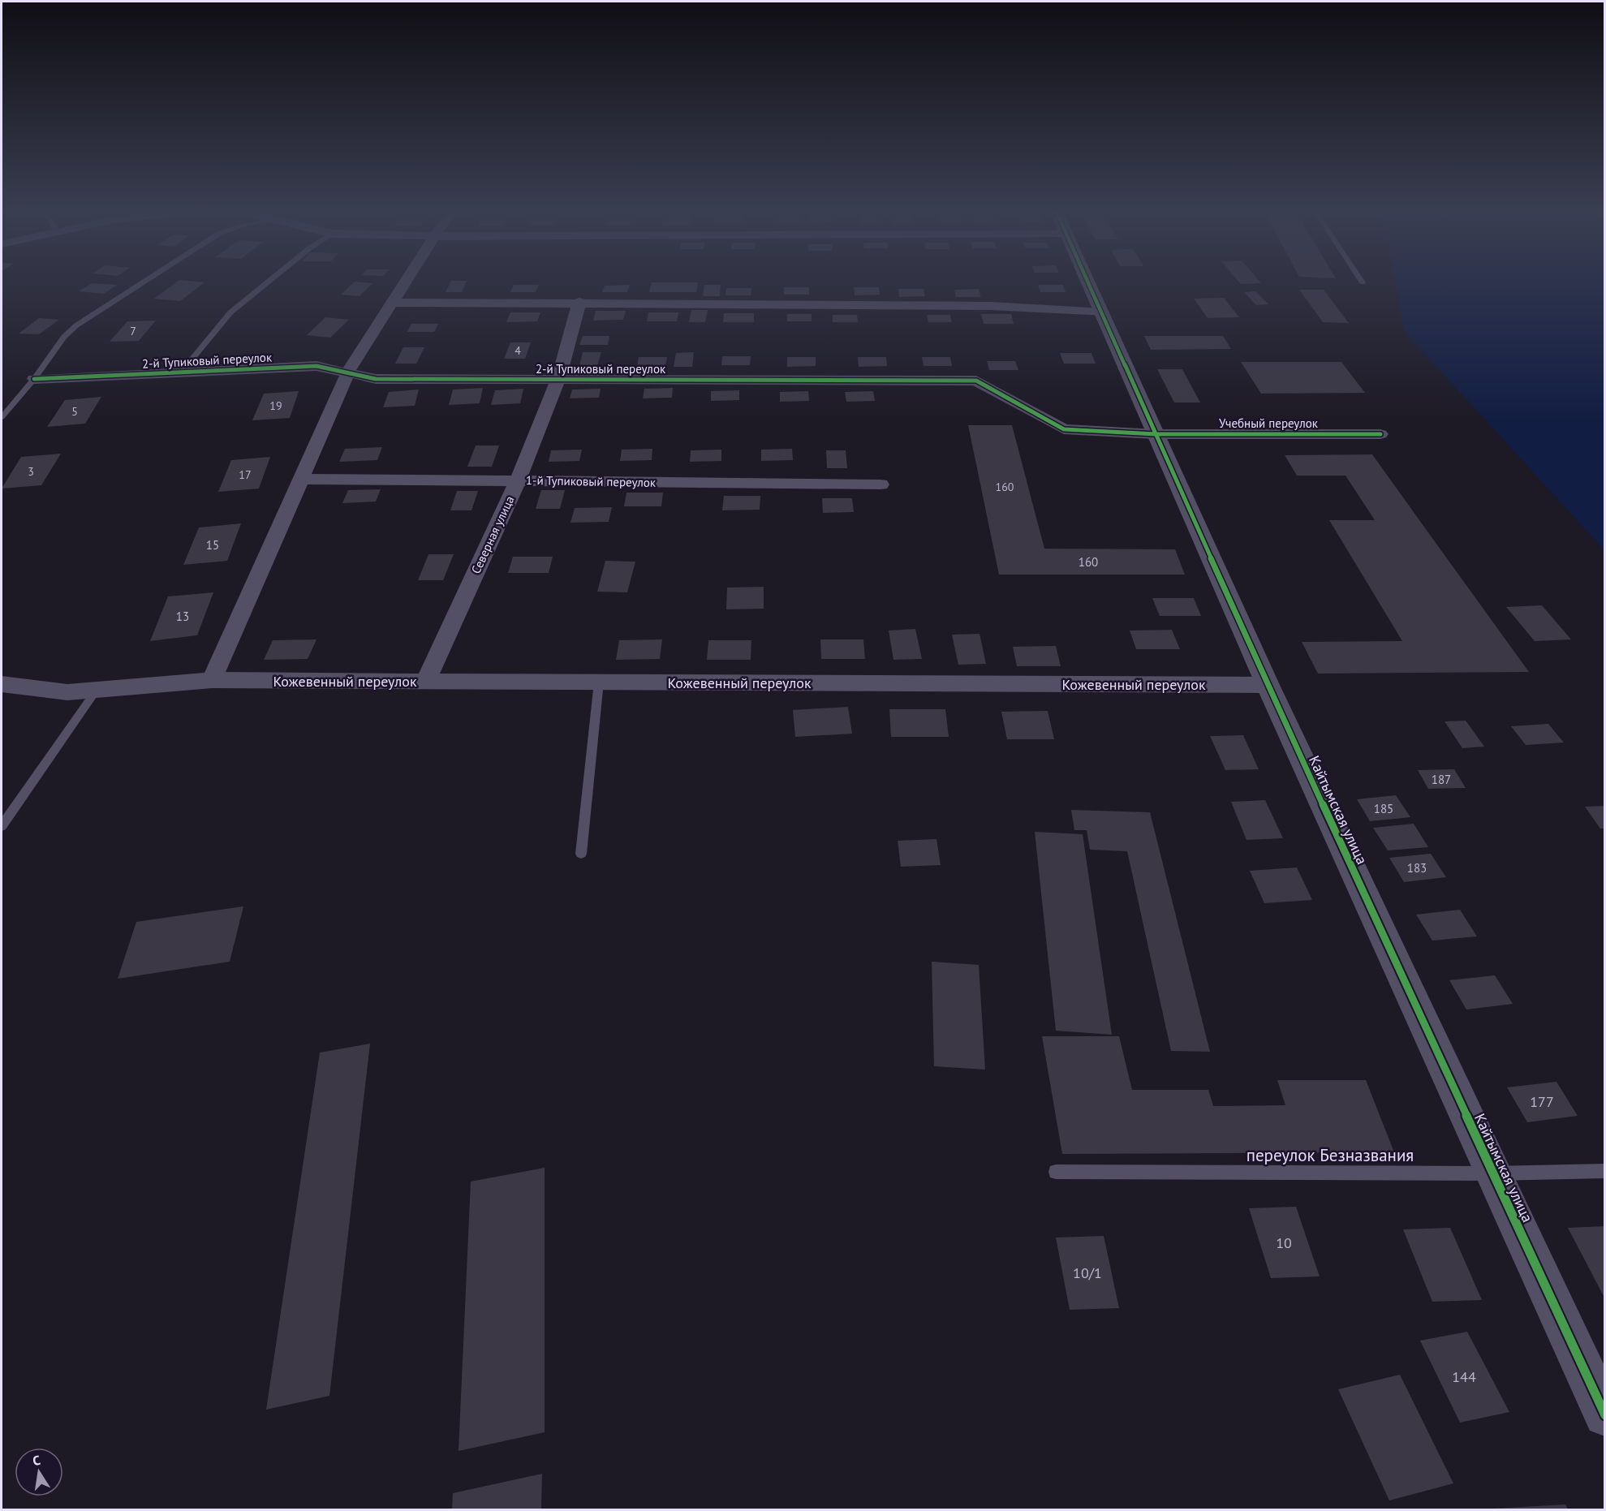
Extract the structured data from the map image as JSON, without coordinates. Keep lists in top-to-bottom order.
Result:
{
  "streets": {
    "street": [
      "2-й Тупиковый переулок",
      "Учебный переулок",
      "1-й Тупиковый переулок",
      "Северная улица",
      "Кожевенный переулок",
      "Кайтымская улица"
    ],
    "lane": ["переулок Безназвания"]
  },
  "crossings": [
    ["2-й Тупиковый переулок", "Учебный переулок"],
    ["2-й Тупиковый переулок", "Северная улица"],
    ["2-й Тупиковый переулок", "Кайтымская улица"],
    ["Учебный переулок", "Кайтымская улица"],
    ["1-й Тупиковый переулок", "Северная улица"],
    ["Северная улица", "Кожевенный переулок"],
    ["Кожевенный переулок", "Кайтымская улица"],
    ["Кайтымская улица", "переулок Безназвания"]
  ],
  "house_numbers": [
    "7",
    "4",
    "19",
    "5",
    "3",
    "17",
    "160",
    "15",
    "160",
    "13",
    "187",
    "185",
    "183",
    "177",
    "10",
    "10/1",
    "144"
  ],
  "north": "top"
}
